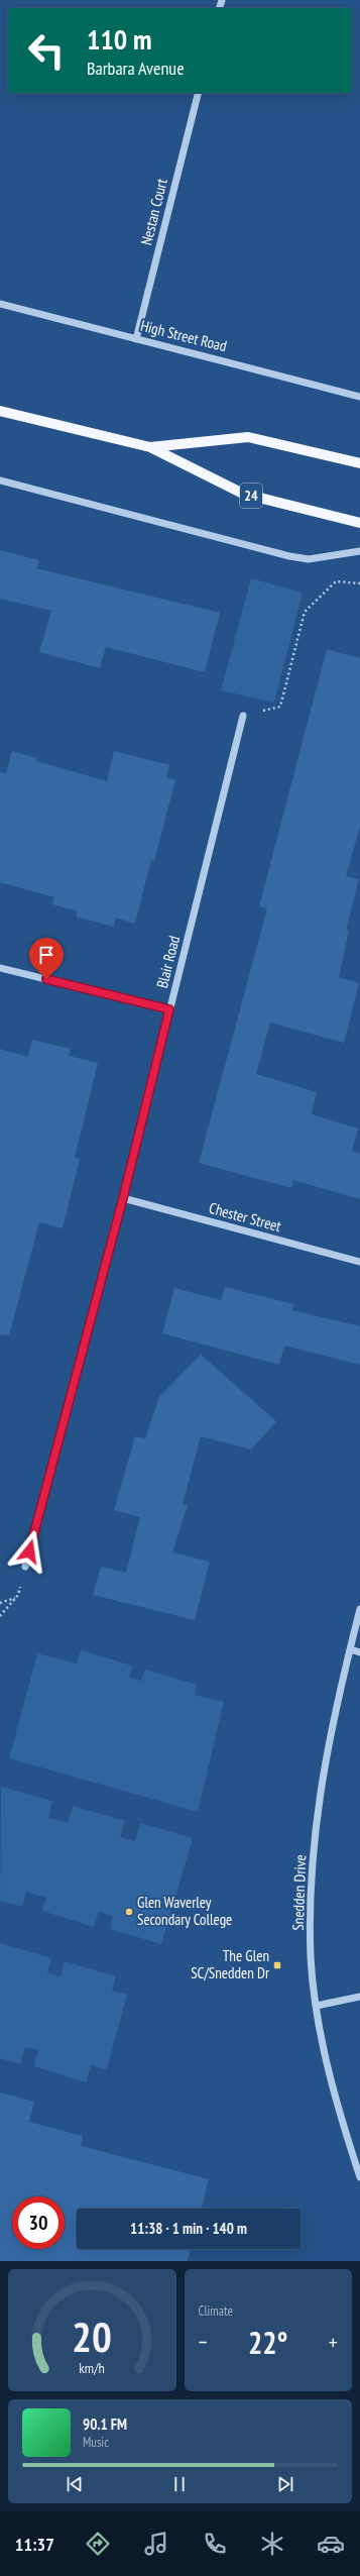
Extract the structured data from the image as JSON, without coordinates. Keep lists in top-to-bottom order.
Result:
{
  "streets": {
    "main road": ["24"],
    "street": [
      "Nestan Court",
      "High Street Road",
      "Blair Road",
      "Chester Street",
      "Snedden Drive"
    ]
  },
  "crossings": [
    ["Nestan Court", "High Street Road"],
    ["Blair Road", "Chester Street"]
  ],
  "places": {
    "other": ["Glen Waverley Secondary College"],
    "transit": ["The Glen SC/Snedden Dr"]
  },
  "page": {
    "turn": ["110 m", "Barbara Avenue"],
    "limit": "30",
    "trip": "11:38 · 1 min · 140 m",
    "tile": "Climate",
    "heat": ["−", "22°", "+"],
    "song": ["90.1 FM", "Music"],
    "tabs": "11:37",
    "gauge": ["20", "km/h"]
  }
}
